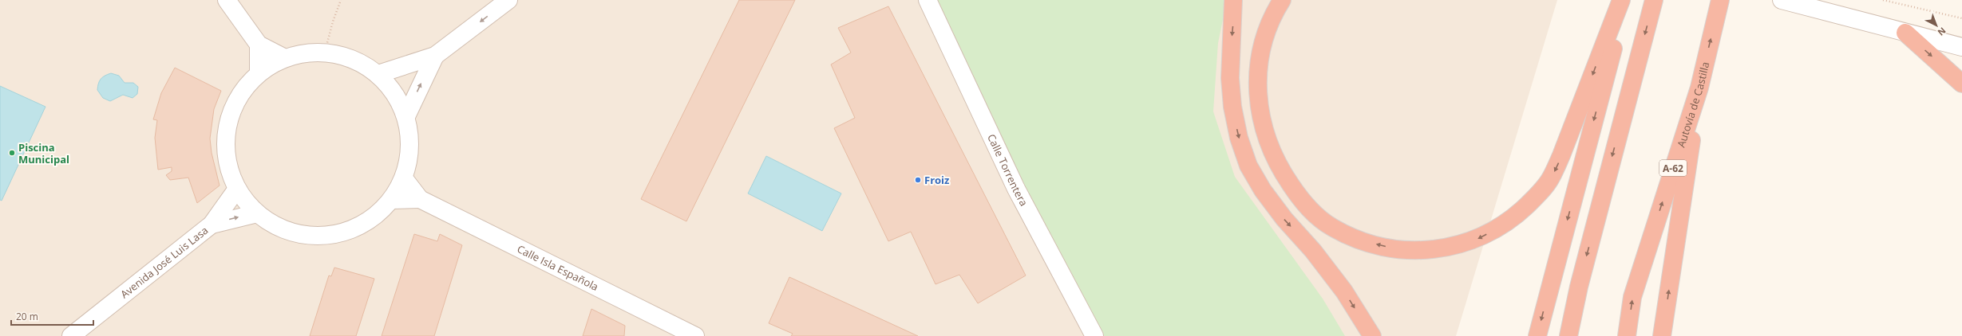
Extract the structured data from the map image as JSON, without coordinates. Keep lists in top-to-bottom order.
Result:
{
  "streets": {
    "highway": ["Autovía de Castilla", "A-62"],
    "street": ["Calle Torrentera", "Avenida José Luis Lasa", "Calle Isla Española"]
  },
  "places": ["Piscina Municipal", "Froiz"],
  "scale_bar": "20 m",
  "north": "bottom right"
}
